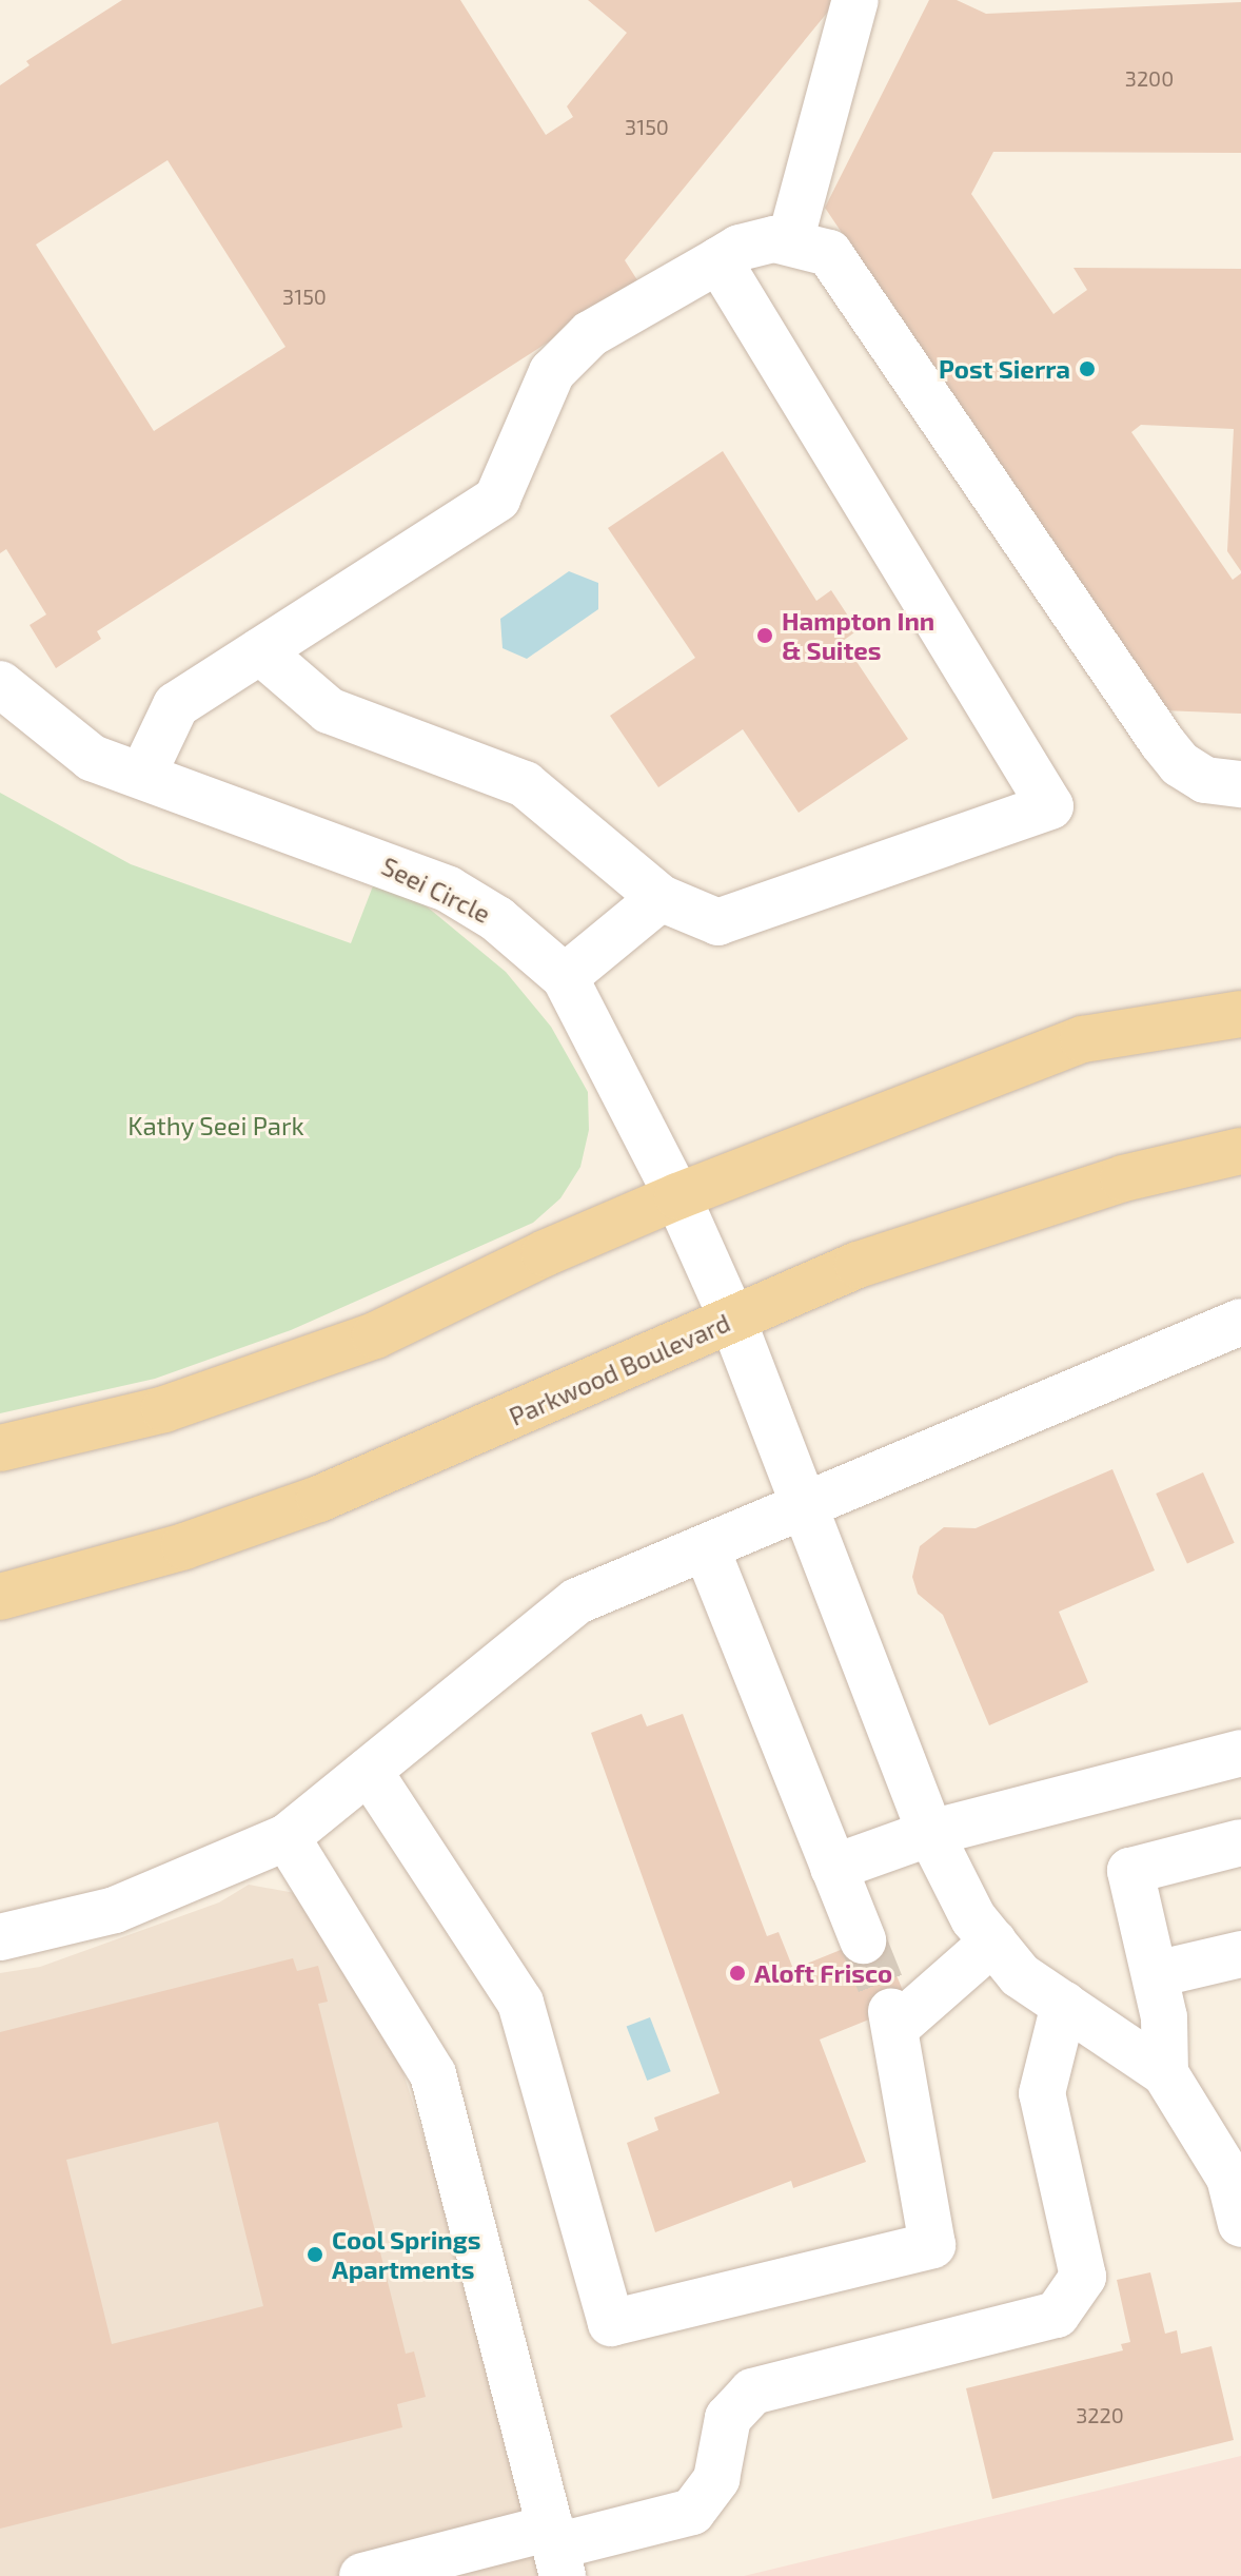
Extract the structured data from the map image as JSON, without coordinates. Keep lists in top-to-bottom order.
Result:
{
  "streets": {
    "main road": ["Parkwood Boulevard"],
    "street": ["Seei Circle"]
  },
  "crossings": [
    ["Seei Circle", "Parkwood Boulevard"]
  ],
  "parks": ["Kathy Seei Park"],
  "places": [
    "Post Sierra",
    "Hampton Inn & Suites",
    "Aloft Frisco",
    "Cool Springs Apartments"
  ],
  "house_numbers": [
    "3200",
    "3150",
    "3150",
    "3220"
  ]
}
